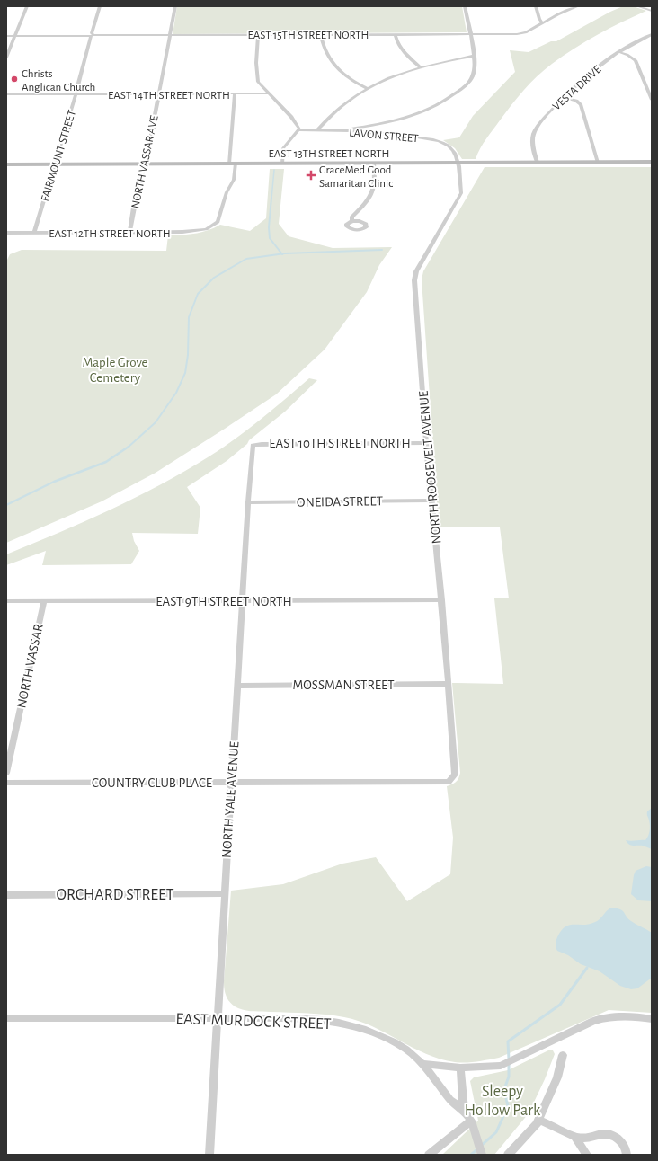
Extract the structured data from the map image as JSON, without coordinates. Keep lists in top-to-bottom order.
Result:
{
  "streets": {
    "main road": ["EAST 13TH STREET NORTH"],
    "street": [
      "EAST 15TH STREET NORTH",
      "VESTA DRIVE",
      "EAST 14TH STREET NORTH",
      "LAVON STREET",
      "FAIRMOUNT STREET",
      "NORTH VASSAR AVE",
      "EAST 12TH STREET NORTH",
      "EAST 10TH STREET NORTH",
      "NORTH ROOSEVELT AVENUE",
      "ONEIDA STREET",
      "EAST 9TH STREET NORTH",
      "NORTH VASSAR",
      "MOSSMAN STREET",
      "COUNTRY CLUB PLACE",
      "NORTH YALE AVENUE",
      "ORCHARD STREET",
      "EAST MURDOCK STREET"
    ]
  },
  "crossings": [
    ["EAST 15TH STREET NORTH", "FAIRMOUNT STREET"],
    ["EAST 15TH STREET NORTH", "NORTH VASSAR AVE"],
    ["VESTA DRIVE", "EAST 13TH STREET NORTH"],
    ["EAST 14TH STREET NORTH", "FAIRMOUNT STREET"],
    ["EAST 14TH STREET NORTH", "NORTH VASSAR AVE"],
    ["LAVON STREET", "EAST 13TH STREET NORTH"],
    ["LAVON STREET", "NORTH ROOSEVELT AVENUE"],
    ["EAST 13TH STREET NORTH", "FAIRMOUNT STREET"],
    ["EAST 13TH STREET NORTH", "NORTH VASSAR AVE"],
    ["EAST 13TH STREET NORTH", "EAST 12TH STREET NORTH"],
    ["EAST 13TH STREET NORTH", "NORTH ROOSEVELT AVENUE"],
    ["FAIRMOUNT STREET", "EAST 12TH STREET NORTH"],
    ["NORTH VASSAR AVE", "EAST 12TH STREET NORTH"],
    ["EAST 10TH STREET NORTH", "NORTH ROOSEVELT AVENUE"],
    ["EAST 10TH STREET NORTH", "NORTH YALE AVENUE"],
    ["NORTH ROOSEVELT AVENUE", "ONEIDA STREET"],
    ["NORTH ROOSEVELT AVENUE", "EAST 9TH STREET NORTH"],
    ["NORTH ROOSEVELT AVENUE", "MOSSMAN STREET"],
    ["NORTH ROOSEVELT AVENUE", "COUNTRY CLUB PLACE"],
    ["ONEIDA STREET", "NORTH YALE AVENUE"],
    ["EAST 9TH STREET NORTH", "NORTH VASSAR"],
    ["EAST 9TH STREET NORTH", "NORTH YALE AVENUE"],
    ["MOSSMAN STREET", "NORTH YALE AVENUE"],
    ["COUNTRY CLUB PLACE", "NORTH YALE AVENUE"],
    ["NORTH YALE AVENUE", "ORCHARD STREET"],
    ["NORTH YALE AVENUE", "EAST MURDOCK STREET"]
  ],
  "parks": ["Maple Grove Cemetery", "Sleepy Hollow Park"],
  "places": {
    "other": ["Christs Anglican Church"],
    "health": ["GraceMed Good Samaritan Clinic"]
  }
}
